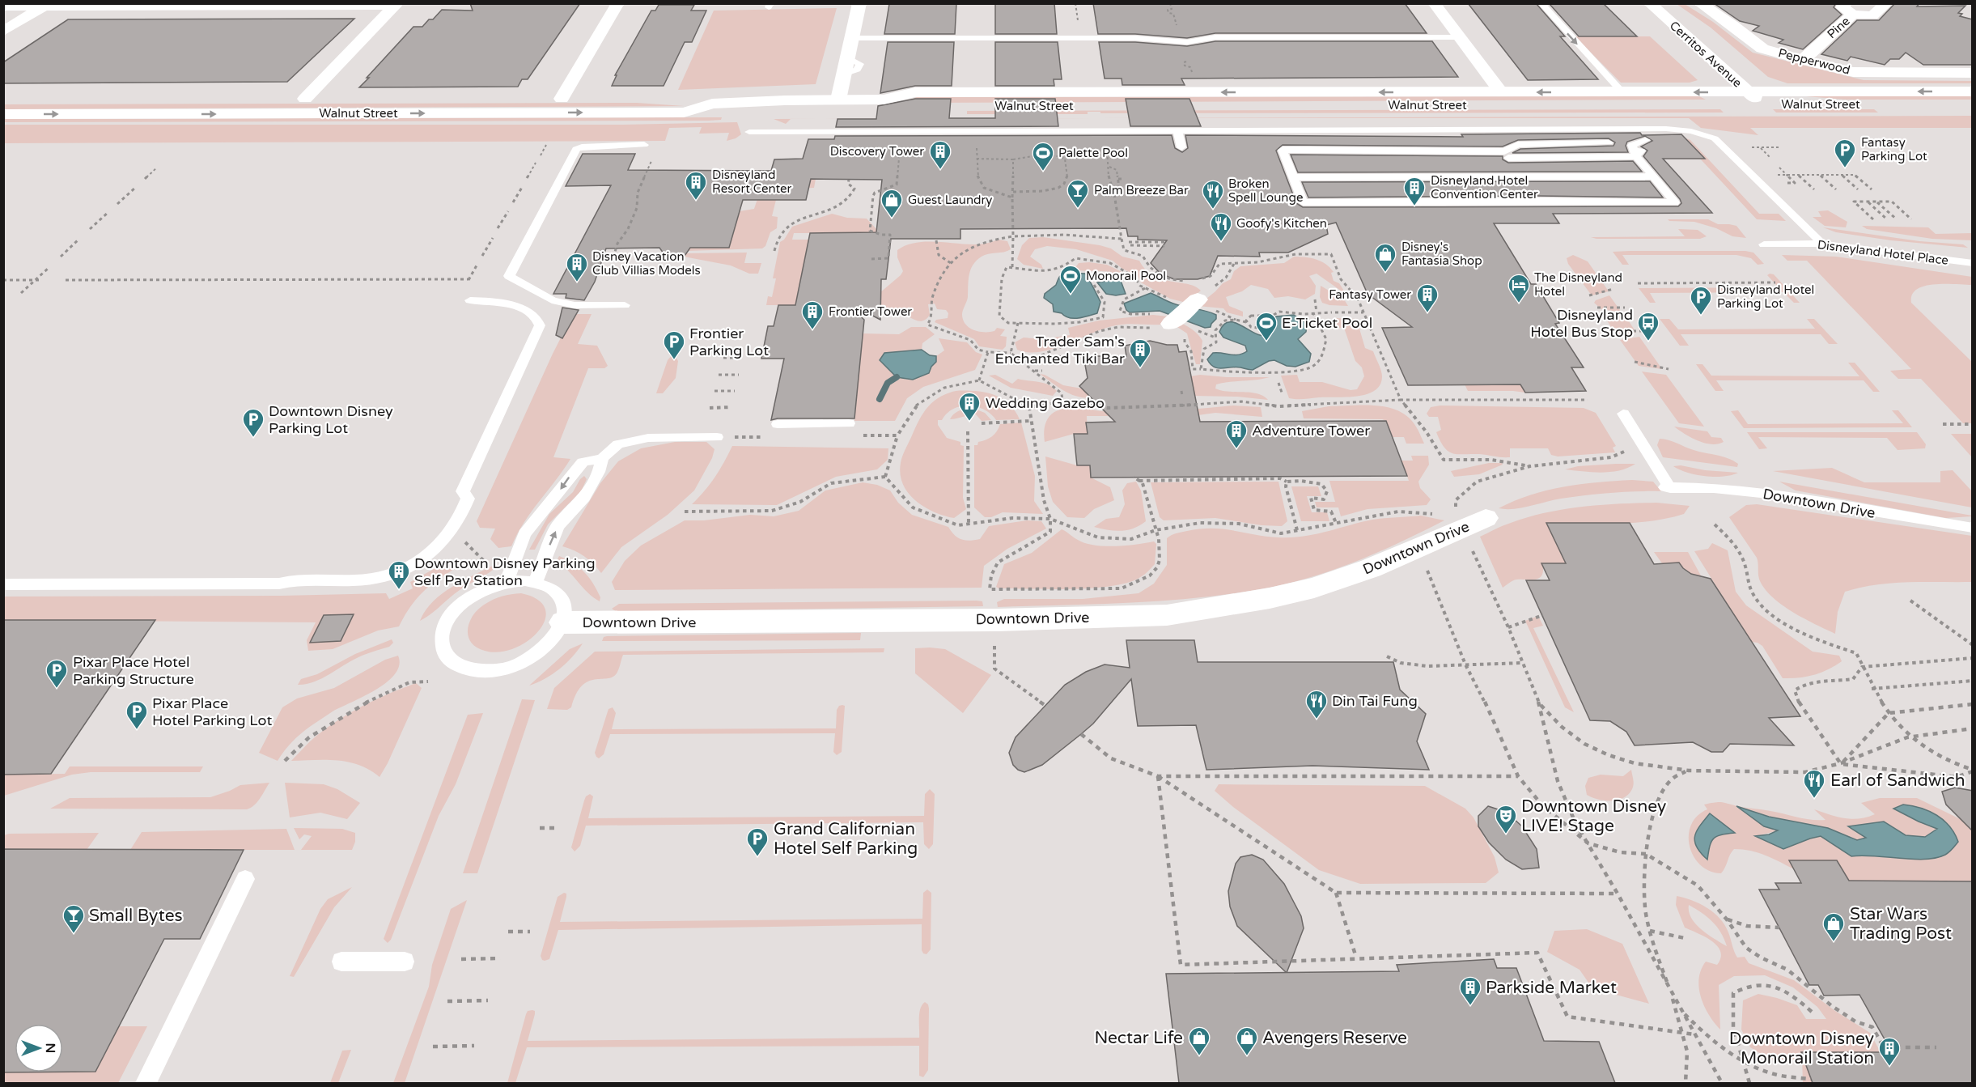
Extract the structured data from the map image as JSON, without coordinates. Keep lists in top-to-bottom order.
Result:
{
  "streets": {
    "street": [
      "Pine",
      "Cerritos Avenue",
      "Pepperwood",
      "Walnut Street",
      "Downtown Drive"
    ],
    "lane": ["Disneyland Hotel Place"]
  },
  "crossings": [
    ["Pine", "Pepperwood"],
    ["Cerritos Avenue", "Walnut Street"]
  ],
  "places": {
    "parking": [
      "Fantasy Parking Lot",
      "Disneyland Hotel Parking Lot",
      "Frontier Parking Lot",
      "Downtown Disney Parking Lot",
      "Pixar Place Hotel Parking Structure",
      "Pixar Place Hotel Parking Lot",
      "Grand Californian Hotel Self Parking"
    ],
    "building": [
      "Discovery Tower",
      "Disneyland Resort Center",
      "Disneyland Hotel Convention Center",
      "Disney Vacation Club Villias Models",
      "Fantasy Tower",
      "Frontier Tower",
      "Trader Sam's Enchanted Tiki Bar",
      "Wedding Gazebo",
      "Adventure Tower",
      "Downtown Disney Parking Self Pay Station",
      "Parkside Market",
      "Downtown Disney Monorail Station"
    ],
    "sports": ["Palette Pool", "Monorail Pool", "E-Ticket Pool"],
    "bar": ["Palm Breeze Bar", "Small Bytes"],
    "restaurant": [
      "Broken Spell Lounge",
      "Goofy's Kitchen",
      "Din Tai Fung",
      "Earl of Sandwich"
    ],
    "shop": [
      "Guest Laundry",
      "Disney's Fantasia Shop",
      "Star Wars Trading Post",
      "Nectar Life",
      "Avengers Reserve"
    ],
    "hotel": ["The Disneyland Hotel"],
    "bus stop": ["Disneyland Hotel Bus Stop"],
    "theatre": ["Downtown Disney LIVE! Stage"]
  },
  "north": "right"
}
